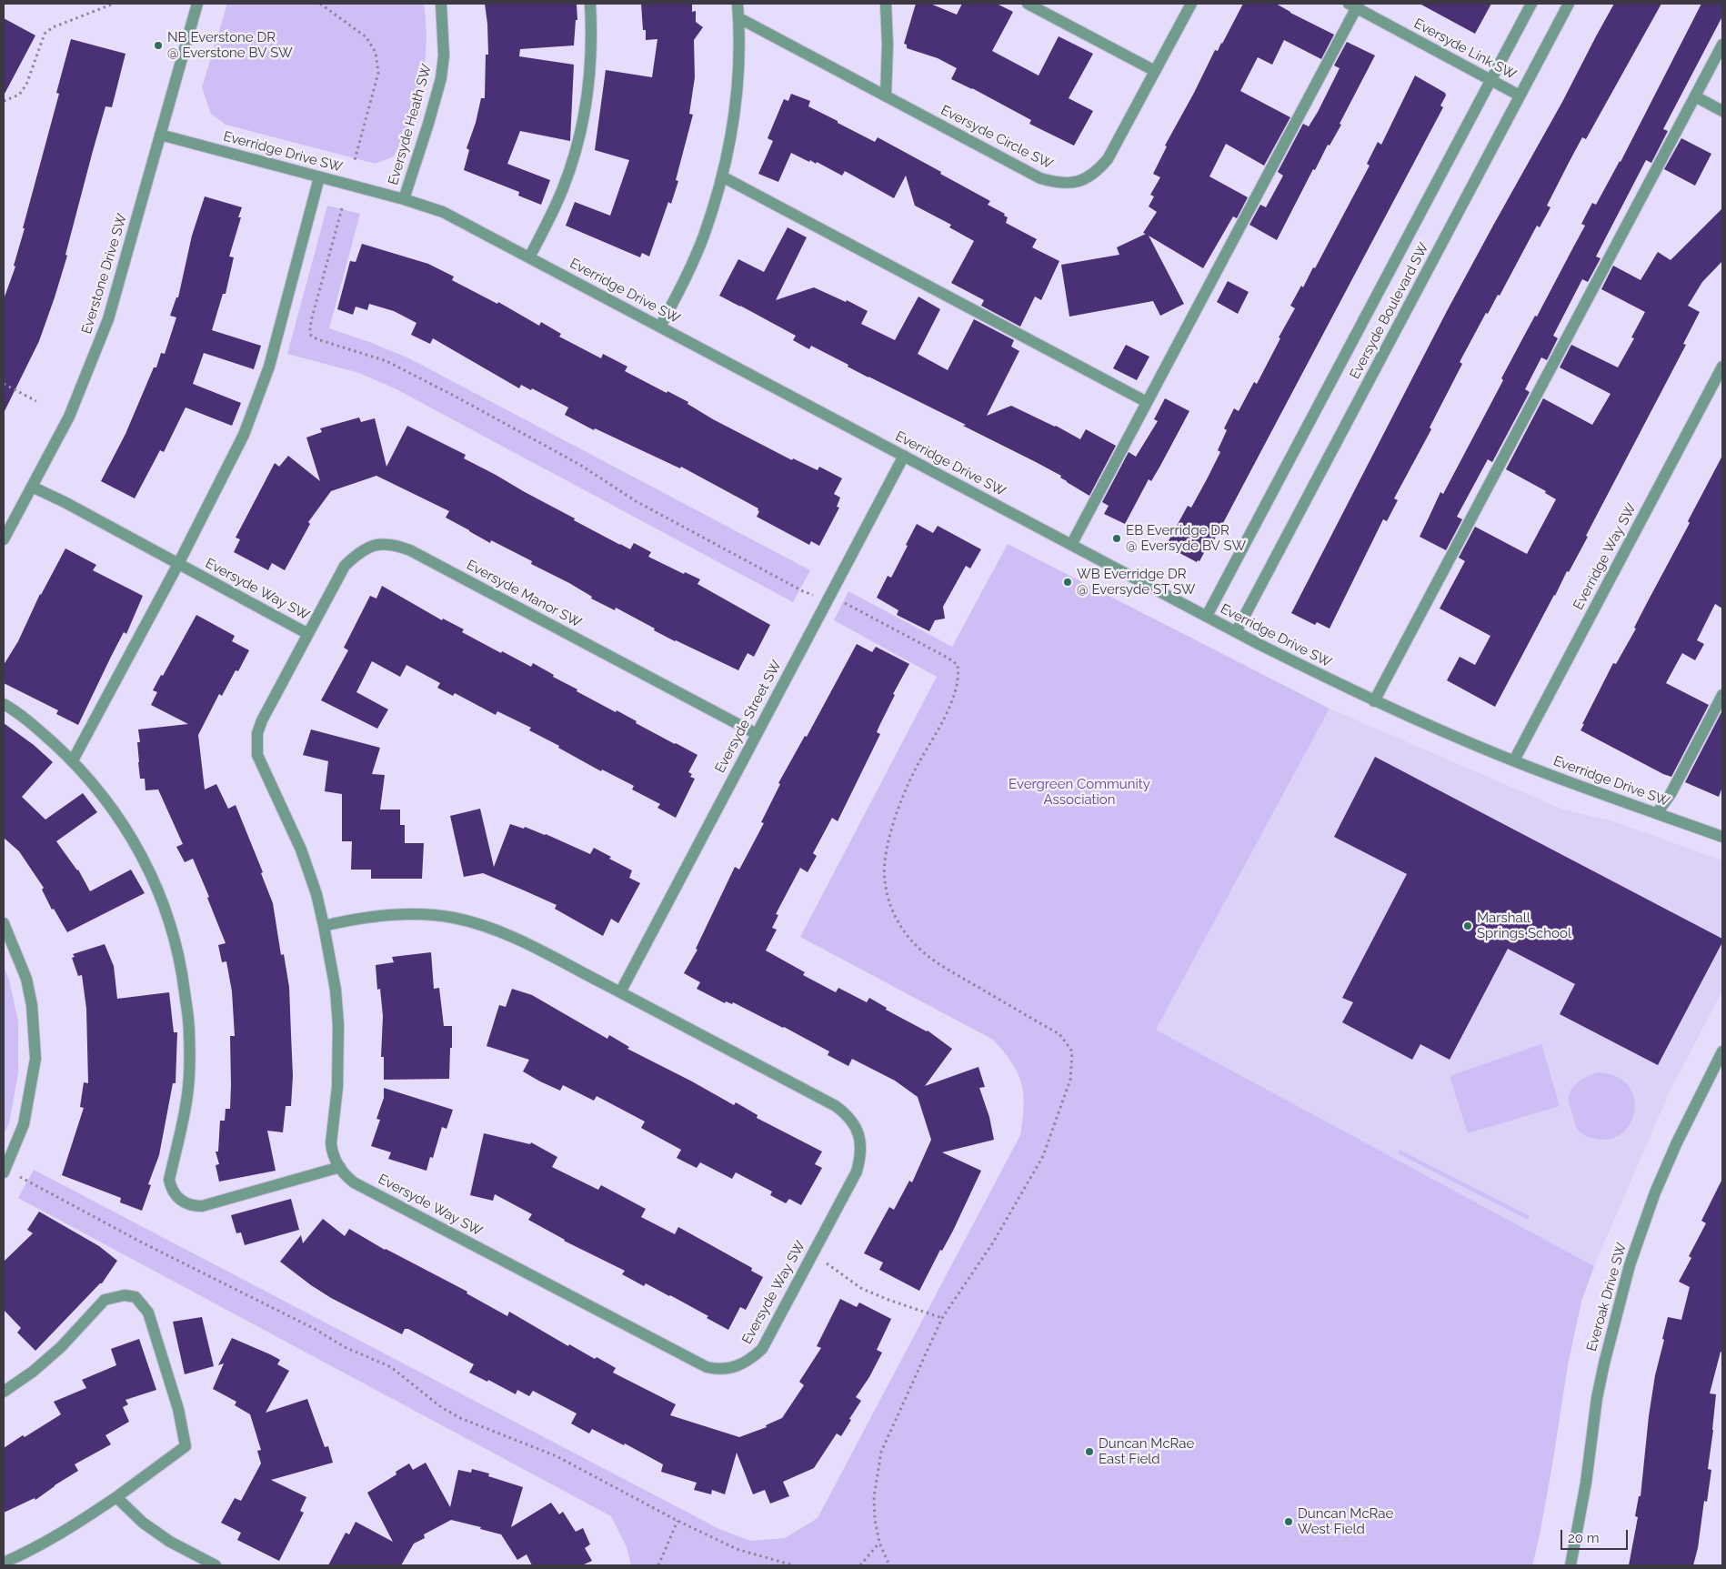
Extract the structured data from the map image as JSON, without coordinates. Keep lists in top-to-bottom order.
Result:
{
  "streets": {
    "street": [
      "Eversyde Link SW",
      "Eversyde Heath SW",
      "Eversyde Circle SW",
      "Everridge Drive SW",
      "Everstone Drive SW",
      "Eversyde Boulevard SW",
      "Everridge Way SW",
      "Eversyde Way SW",
      "Eversyde Manor SW",
      "Eversyde Street SW",
      "Everoak Drive SW"
    ]
  },
  "crossings": [
    ["Eversyde Link SW", "Eversyde Boulevard SW"],
    ["Eversyde Heath SW", "Everridge Drive SW"],
    ["Everridge Drive SW", "Everstone Drive SW"],
    ["Everridge Drive SW", "Eversyde Boulevard SW"],
    ["Everridge Drive SW", "Everridge Way SW"],
    ["Everridge Drive SW", "Eversyde Street SW"],
    ["Everstone Drive SW", "Eversyde Way SW"],
    ["Eversyde Way SW", "Eversyde Manor SW"],
    ["Eversyde Way SW", "Eversyde Street SW"],
    ["Eversyde Manor SW", "Eversyde Street SW"]
  ],
  "parks": ["Evergreen Community Association"],
  "places": [
    "NB Everstone DR @ Everstone BV SW",
    "EB Everridge DR @ Eversyde BV SW",
    "WB Everridge DR @ Eversyde ST SW",
    "Marshall Springs School",
    "Duncan McRae East Field",
    "Duncan McRae West Field"
  ],
  "scale_bar": "20 m"
}
